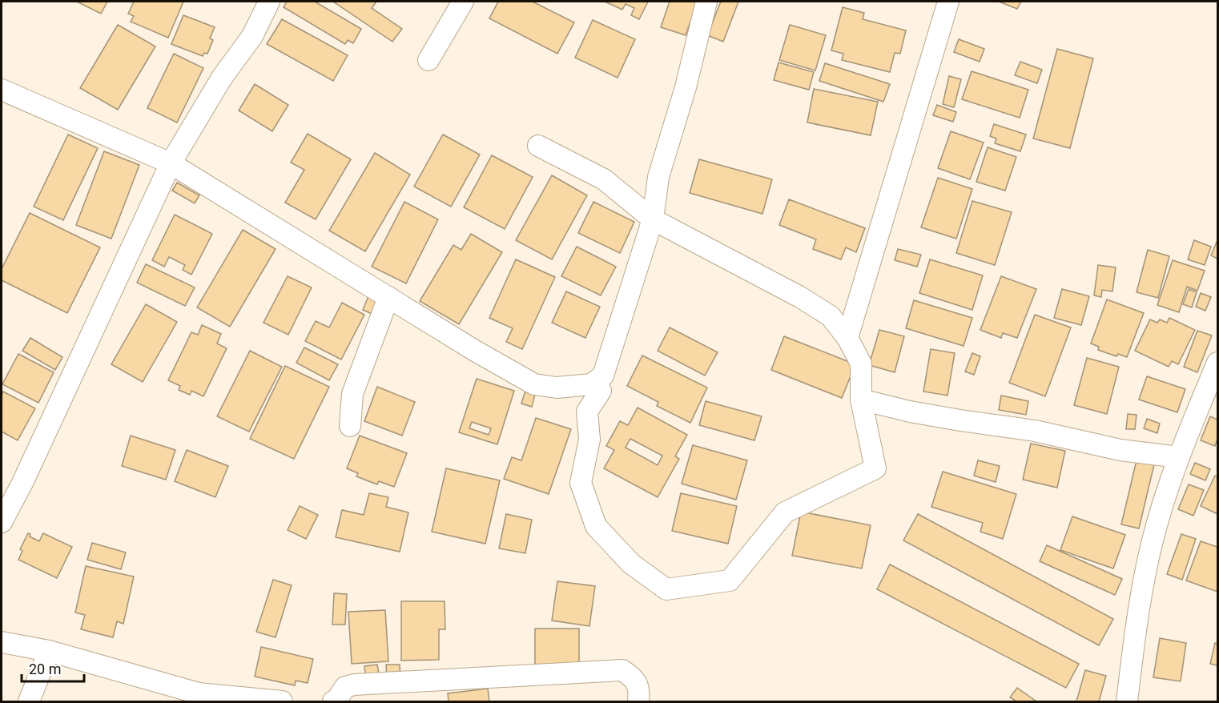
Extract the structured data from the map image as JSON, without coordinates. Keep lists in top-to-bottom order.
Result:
{
  "scale_bar": "20 m"
}
